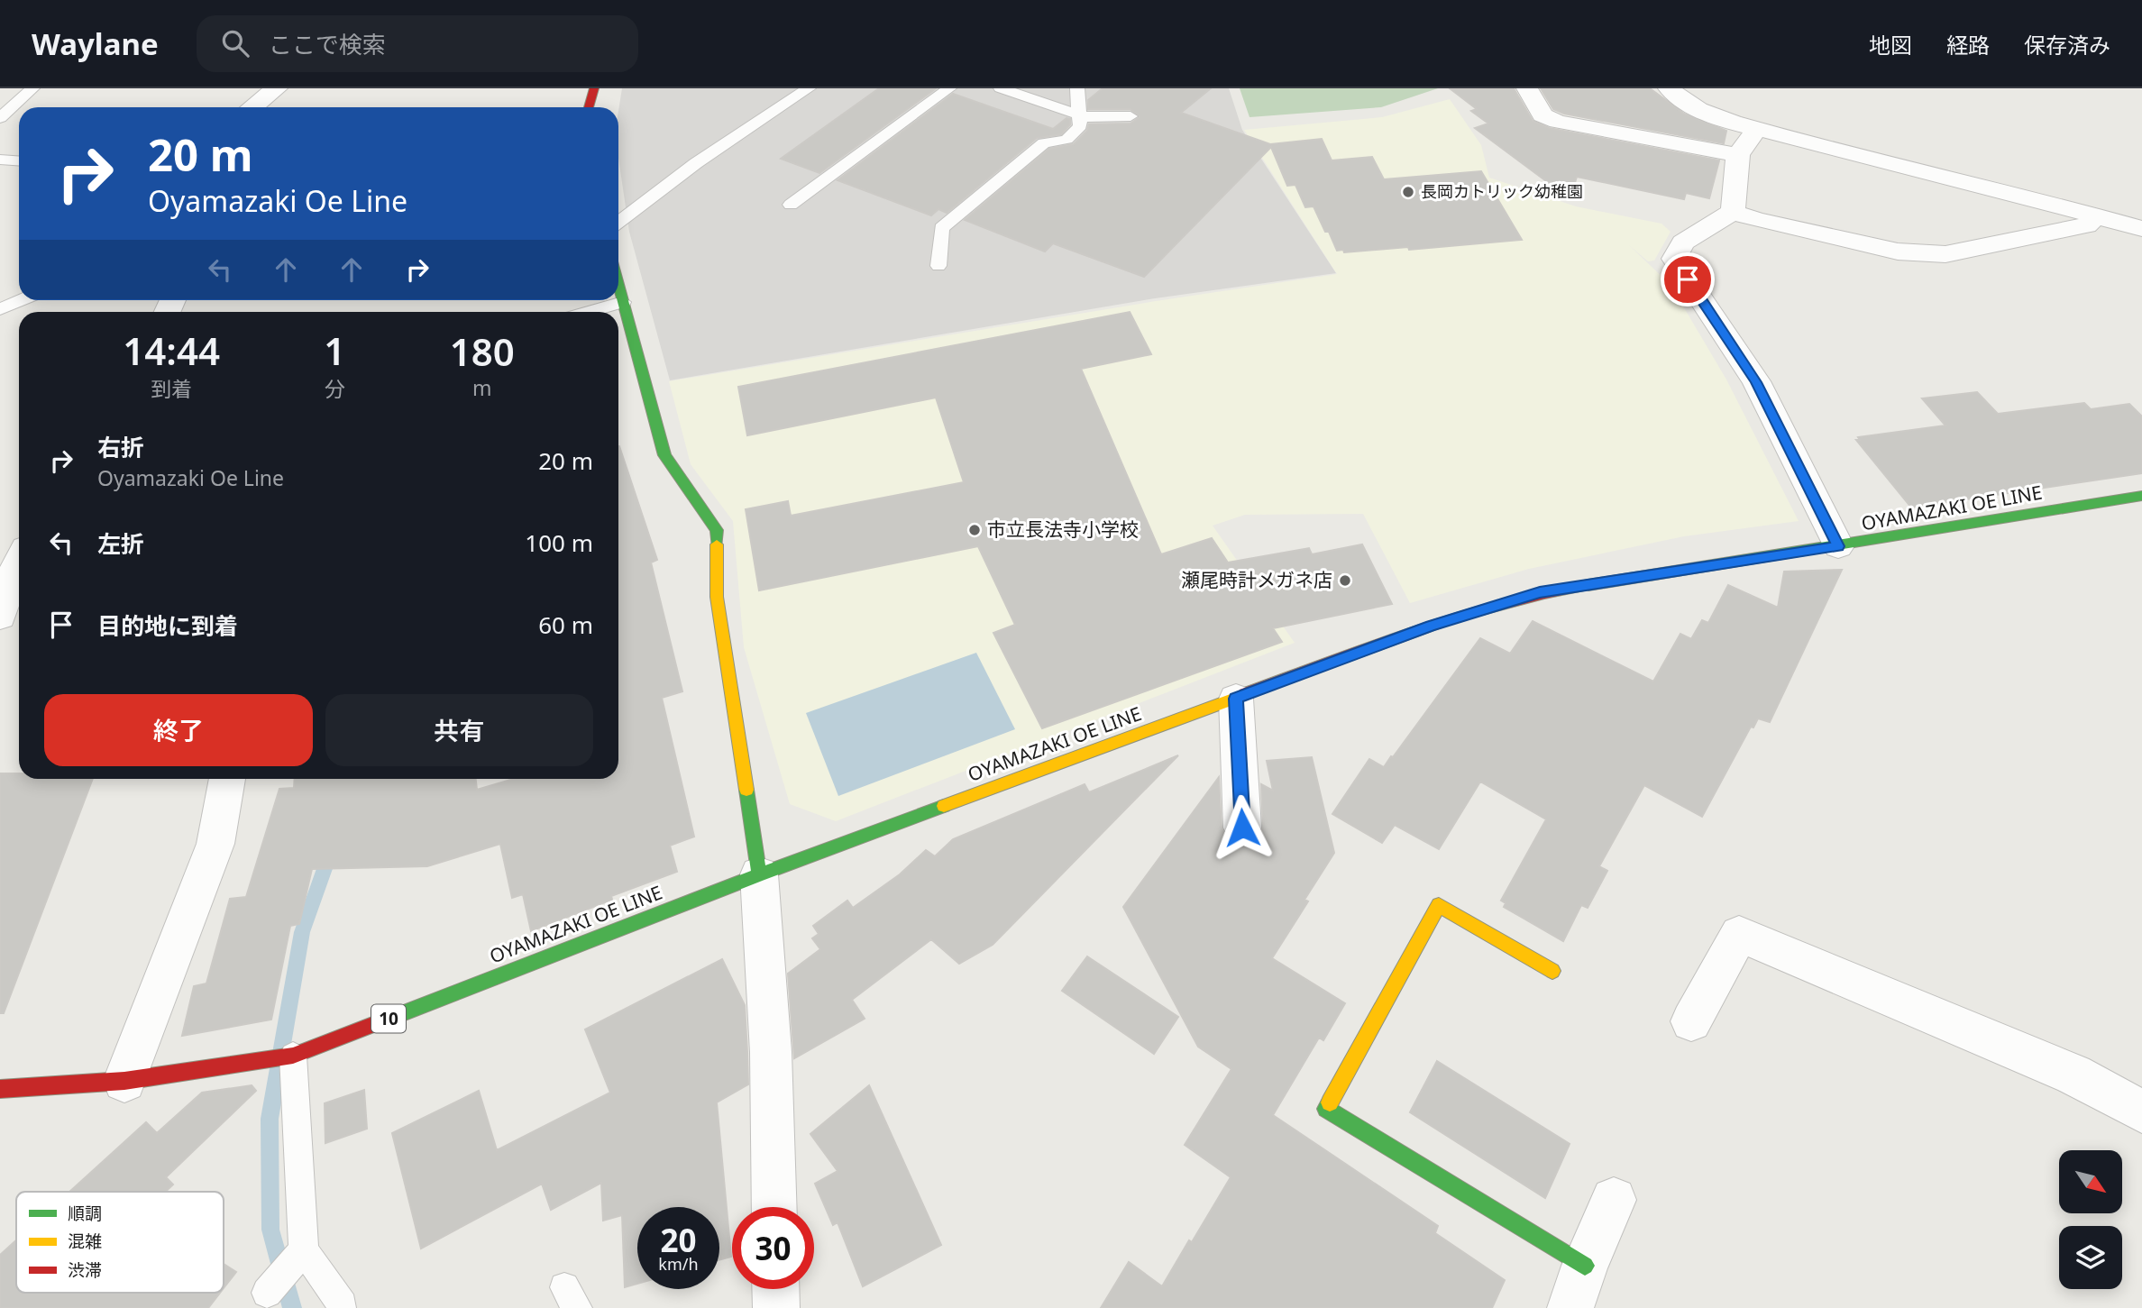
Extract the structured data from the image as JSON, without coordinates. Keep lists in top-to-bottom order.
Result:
{
  "streets": {
    "main road": ["OYAMAZAKI OE LINE", "10"]
  },
  "places": ["長岡カトリック幼稚園", "市立長法寺小学校", "瀬尾時計メガネ店"],
  "legend": ["順調", "混雑", "渋滞"],
  "north": "bottom right",
  "page": {
    "header": "Waylane",
    "search": "ここで検索",
    "nav": ["地図", "経路", "保存済み"],
    "turn": ["20 m", "Oyamazaki Oe Line"],
    "eta": [
      "14:44",
      "到着",
      "1",
      "分",
      "180",
      "m"
    ],
    "list": [
      {
        "name": "右折",
        "note": "Oyamazaki Oe Line",
        "value": "20 m"
      },
      {
        "name": "左折",
        "value": "100 m"
      },
      {
        "name": "目的地に到着",
        "value": "60 m"
      }
    ],
    "buttons": ["終了", "共有"],
    "speed": "20 km/h",
    "limit": "30"
  }
}
